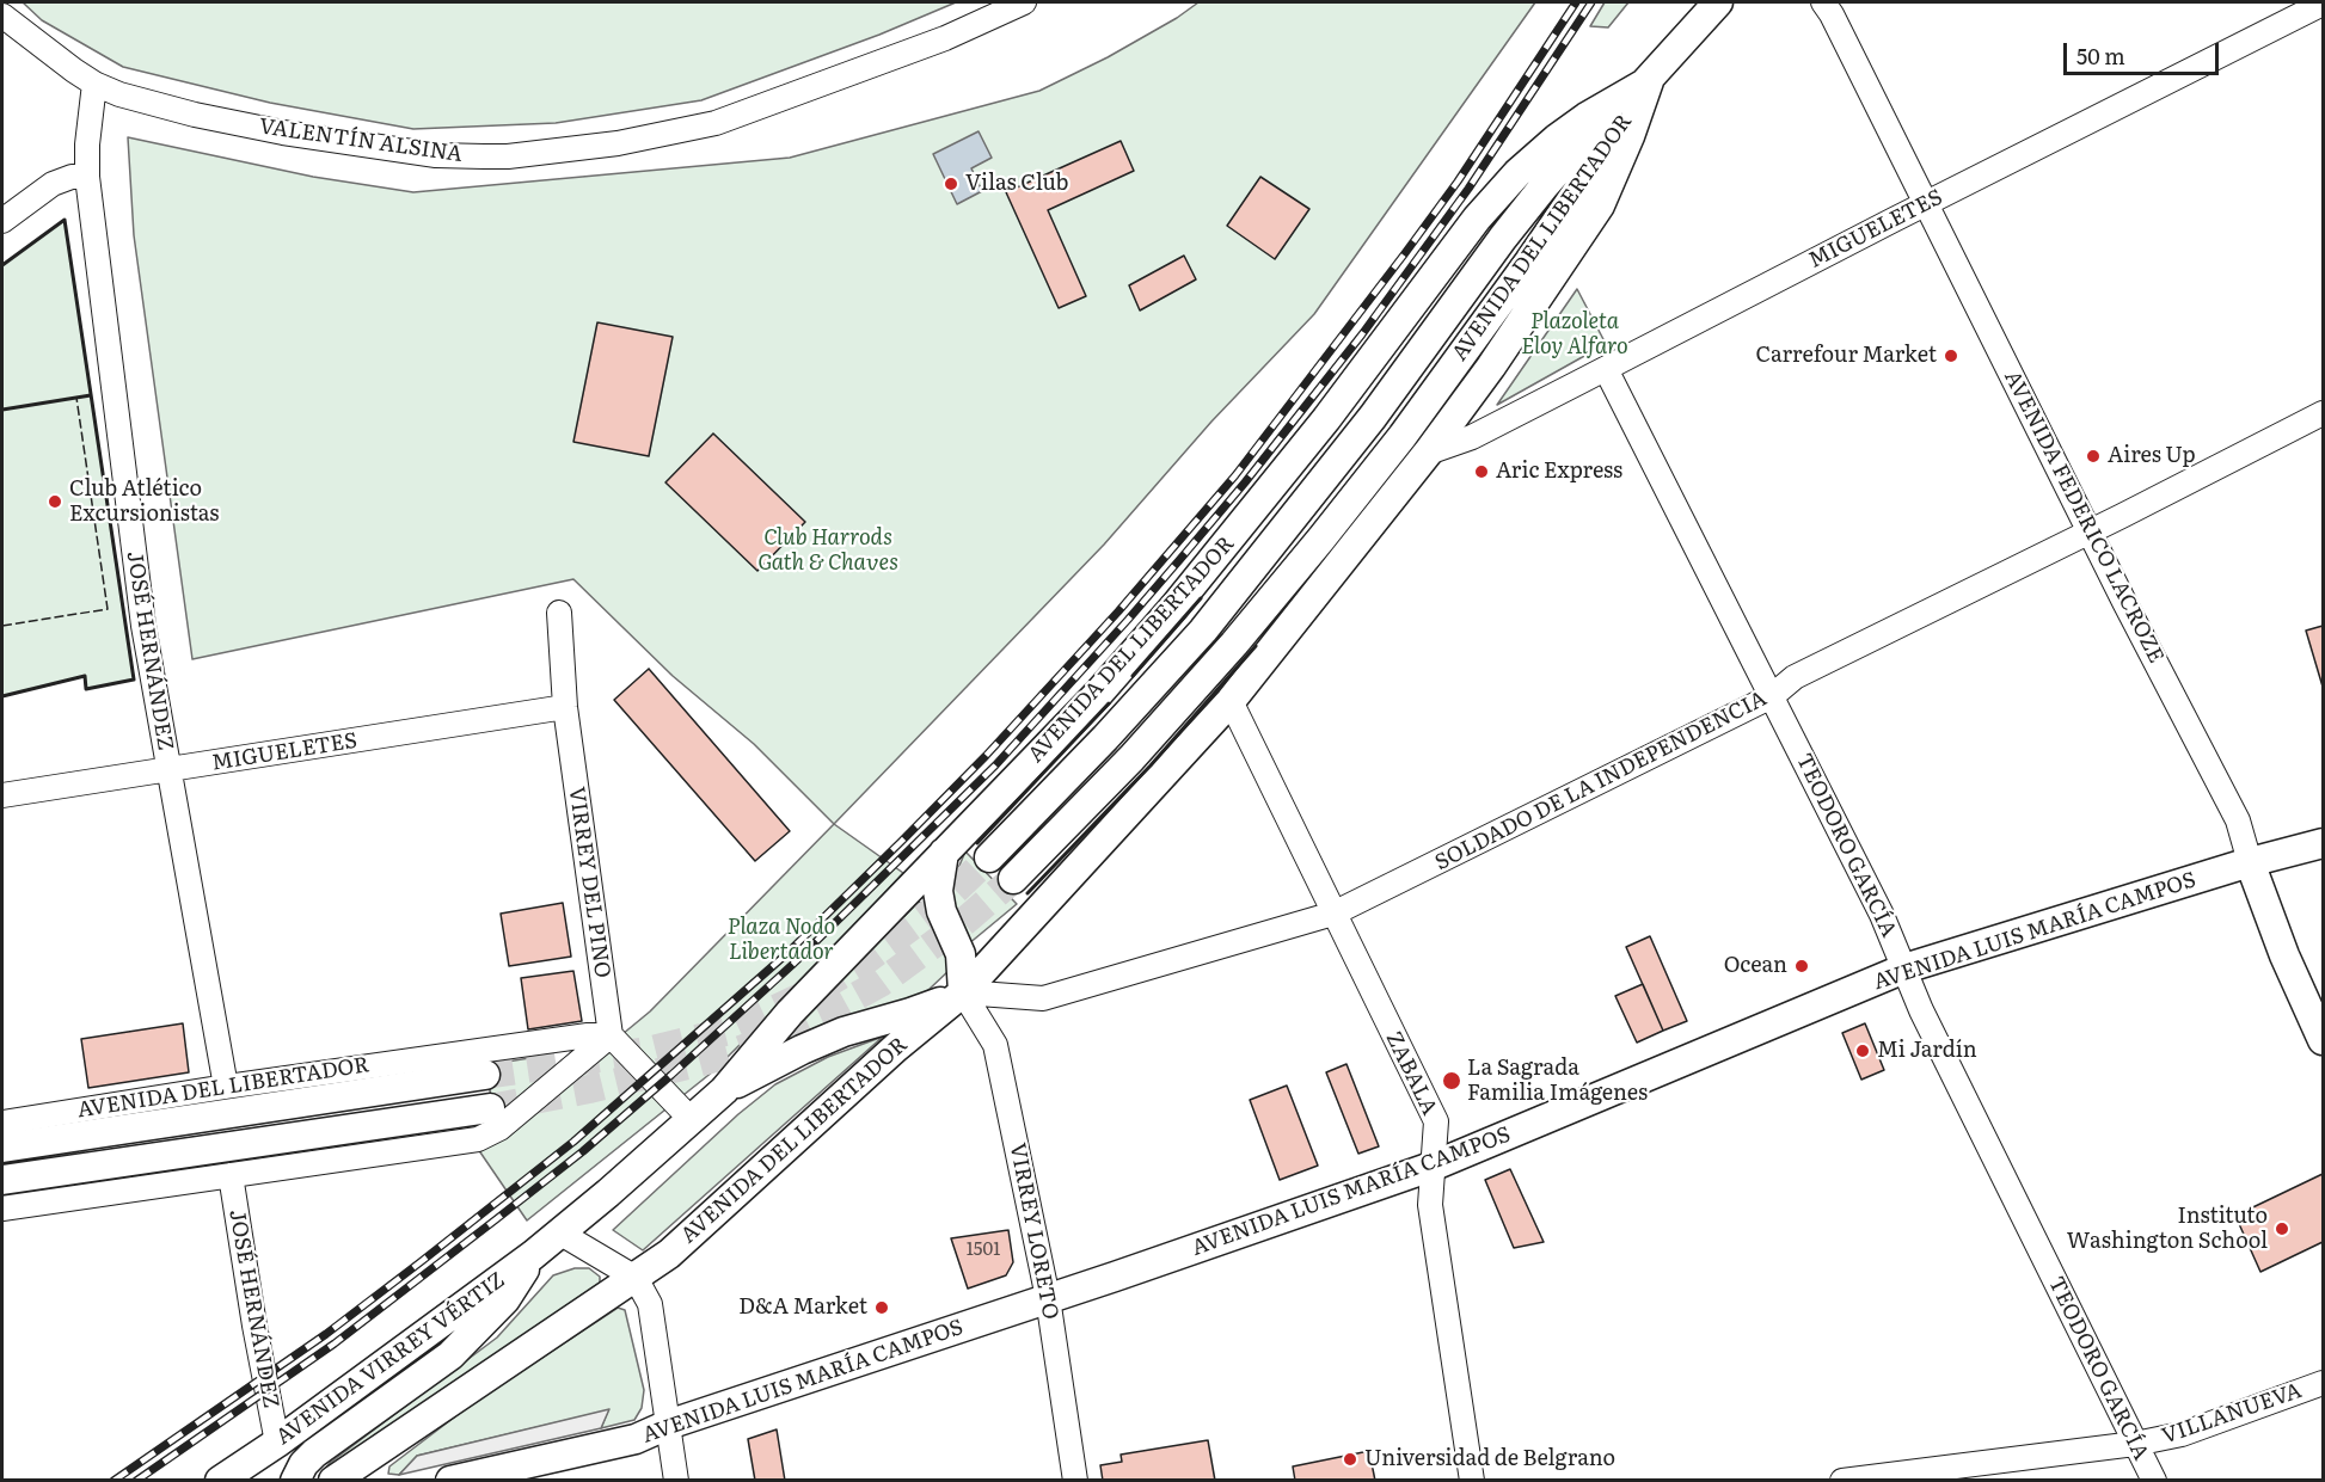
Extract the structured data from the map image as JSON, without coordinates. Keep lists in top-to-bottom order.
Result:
{
  "streets": {
    "main road": [
      "AVENIDA DEL LIBERTADOR",
      "AVENIDA FEDERICO LACROZE",
      "AVENIDA LUIS MARÍA CAMPOS",
      "AVENIDA VIRREY VÉRTIZ"
    ],
    "street": [
      "VALENTÍN ALSINA",
      "MIGUELETES",
      "JOSÉ HERNÁNDEZ",
      "SOLDADO DE LA INDEPENDENCIA",
      "TEODORO GARCÍA",
      "VIRREY DEL PINO",
      "ZABALA",
      "VIRREY LORETO",
      "VILLANUEVA"
    ]
  },
  "crossings": [
    ["VALENTÍN ALSINA", "JOSÉ HERNÁNDEZ"],
    ["MIGUELETES", "AVENIDA DEL LIBERTADOR"],
    ["MIGUELETES", "AVENIDA FEDERICO LACROZE"],
    ["MIGUELETES", "JOSÉ HERNÁNDEZ"],
    ["MIGUELETES", "TEODORO GARCÍA"],
    ["MIGUELETES", "VIRREY DEL PINO"],
    ["AVENIDA DEL LIBERTADOR", "JOSÉ HERNÁNDEZ"],
    ["AVENIDA DEL LIBERTADOR", "SOLDADO DE LA INDEPENDENCIA"],
    ["AVENIDA DEL LIBERTADOR", "VIRREY DEL PINO"],
    ["AVENIDA DEL LIBERTADOR", "ZABALA"],
    ["AVENIDA DEL LIBERTADOR", "VIRREY LORETO"],
    ["AVENIDA DEL LIBERTADOR", "AVENIDA VIRREY VÉRTIZ"],
    ["AVENIDA FEDERICO LACROZE", "SOLDADO DE LA INDEPENDENCIA"],
    ["AVENIDA FEDERICO LACROZE", "AVENIDA LUIS MARÍA CAMPOS"],
    ["JOSÉ HERNÁNDEZ", "AVENIDA VIRREY VÉRTIZ"],
    ["SOLDADO DE LA INDEPENDENCIA", "TEODORO GARCÍA"],
    ["SOLDADO DE LA INDEPENDENCIA", "ZABALA"],
    ["SOLDADO DE LA INDEPENDENCIA", "VIRREY LORETO"],
    ["TEODORO GARCÍA", "AVENIDA LUIS MARÍA CAMPOS"],
    ["TEODORO GARCÍA", "VILLANUEVA"],
    ["AVENIDA LUIS MARÍA CAMPOS", "ZABALA"],
    ["AVENIDA LUIS MARÍA CAMPOS", "VIRREY LORETO"]
  ],
  "parks": ["Plazoleta Eloy Alfaro", "Club Harrods Gath & Chaves", "Plaza Nodo Libertador"],
  "places": [
    "Vilas Club",
    "Carrefour Market",
    "Aires Up",
    "Aric Express",
    "Club Atlético Excursionistas",
    "Ocean",
    "Mi Jardín",
    "La Sagrada Familia Imágenes",
    "Instituto Washington School",
    "D&A Market",
    "Universidad de Belgrano"
  ],
  "house_numbers": ["1501"],
  "scale_bar": "50 m"
}
